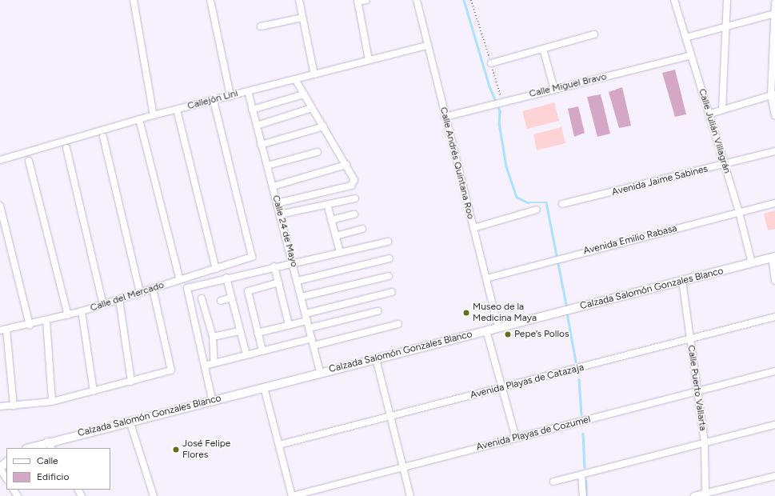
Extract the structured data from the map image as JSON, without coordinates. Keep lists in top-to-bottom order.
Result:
{
  "streets": {
    "street": [
      "Calle Miguel Bravo",
      "Callejón Lini",
      "Calle Julián Villagrán",
      "Calle Andrés Quintana Roo",
      "Avenida Jaime Sabines",
      "Calle 24 de Mayo",
      "Avenida Emilio Rabasa",
      "Calzada Salomón Gonzales Blanco",
      "Calle del Mercado",
      "Avenida Playas de Catazaja",
      "Calle Puerto Vallarta",
      "Avenida Playas de Cozumel"
    ]
  },
  "crossings": [
    ["Calle Miguel Bravo", "Calle Julián Villagrán"],
    ["Calle Miguel Bravo", "Calle Andrés Quintana Roo"],
    ["Callejón Lini", "Calle Andrés Quintana Roo"],
    ["Callejón Lini", "Calle 24 de Mayo"],
    ["Callejón Lini", "Calle del Mercado"],
    ["Calle Julián Villagrán", "Avenida Jaime Sabines"],
    ["Calle Julián Villagrán", "Avenida Emilio Rabasa"],
    ["Calle Julián Villagrán", "Calzada Salomón Gonzales Blanco"],
    ["Calle Andrés Quintana Roo", "Avenida Emilio Rabasa"],
    ["Calle Andrés Quintana Roo", "Calzada Salomón Gonzales Blanco"],
    ["Calle 24 de Mayo", "Calzada Salomón Gonzales Blanco"],
    ["Calzada Salomón Gonzales Blanco", "Calle Puerto Vallarta"],
    ["Avenida Playas de Catazaja", "Calle Puerto Vallarta"],
    ["Calle Puerto Vallarta", "Avenida Playas de Cozumel"]
  ],
  "places": ["Museo de la Medicina Maya", "Pepe’s Pollos", "José Felipe Flores"],
  "legend": ["Calle", "Edificio"]
}
